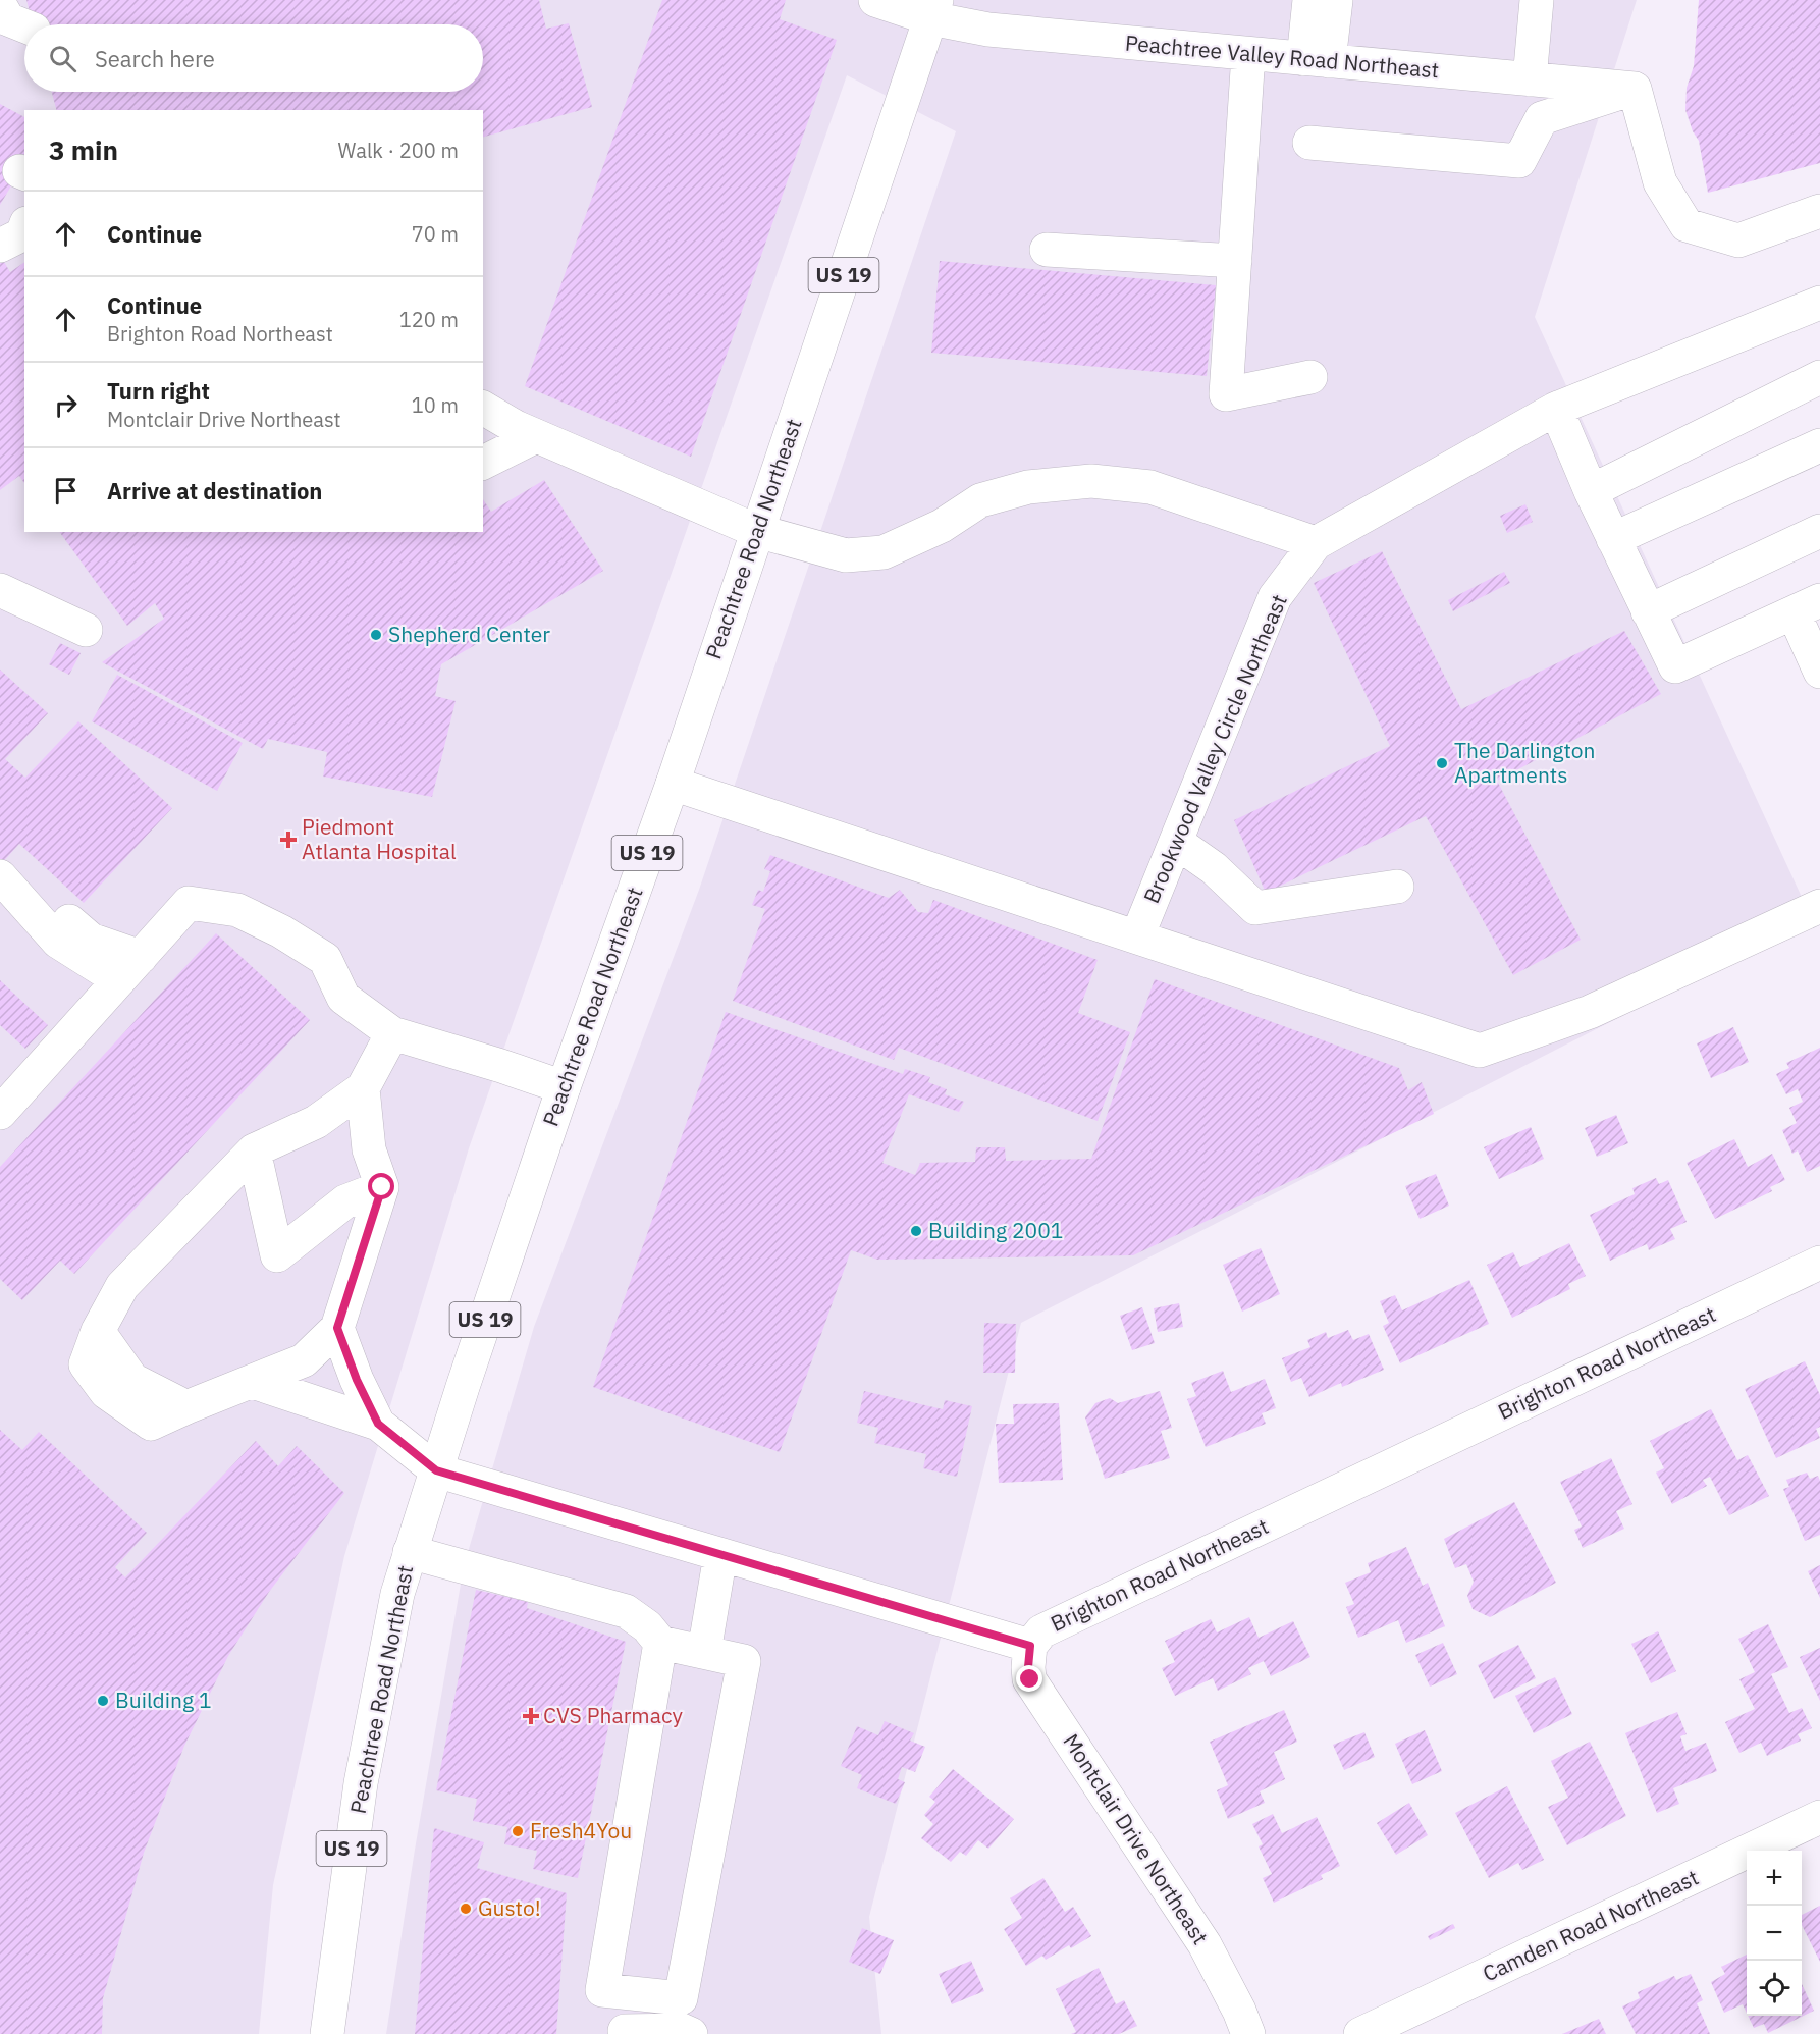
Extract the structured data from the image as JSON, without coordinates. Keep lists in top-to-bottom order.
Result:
{
  "streets": {
    "main road": [
      "Peachtree Valley Road Northeast",
      "US 19",
      "Peachtree Road Northeast",
      "Brookwood Valley Circle Northeast",
      "Brighton Road Northeast",
      "Montclair Drive Northeast",
      "Camden Road Northeast"
    ]
  },
  "crossings": [
    ["Peachtree Valley Road Northeast", "Peachtree Road Northeast"],
    ["Peachtree Road Northeast", "Brighton Road Northeast"],
    ["Brighton Road Northeast", "Montclair Drive Northeast"]
  ],
  "places": {
    "other": [
      "Shepherd Center",
      "The Darlington Apartments",
      "Building 2001",
      "Building 1",
      "Fresh4You",
      "Gusto!"
    ],
    "health": ["Piedmont Atlanta Hospital", "CVS Pharmacy"]
  },
  "page": {
    "search": "Search here",
    "heading": ["3 min", "Walk · 200 m"],
    "list": [
      ["Continue", "70 m"],
      ["Continue", "Brighton Road Northeast", "120 m"],
      ["Turn right", "Montclair Drive Northeast", "10 m"],
      "Arrive at destination"
    ],
    "map_buttons": ["+", "−"]
  }
}
